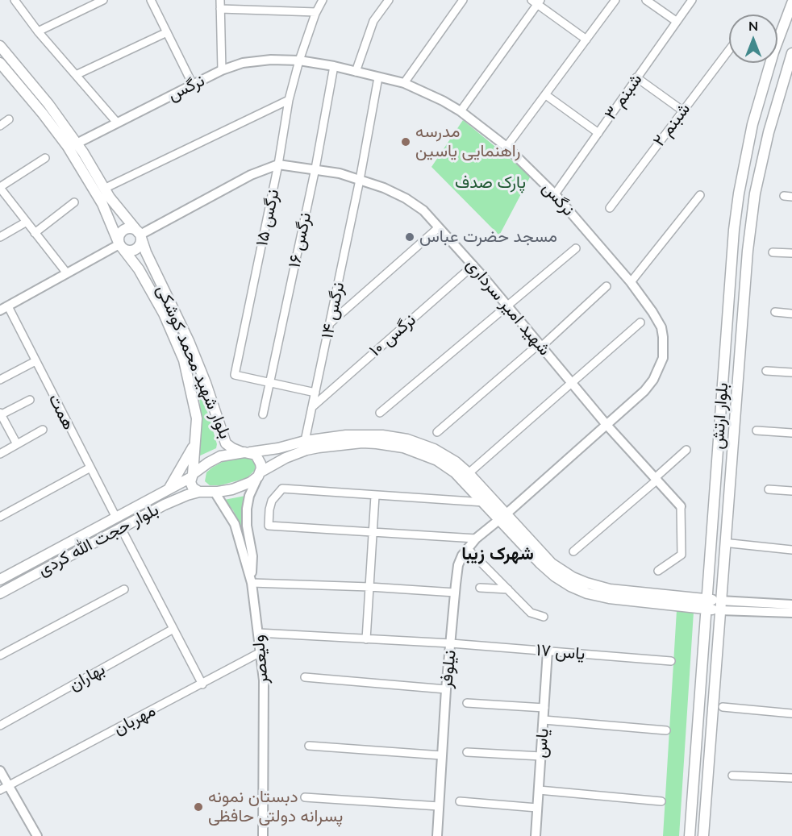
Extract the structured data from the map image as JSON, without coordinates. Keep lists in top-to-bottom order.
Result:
{
  "streets": {
    "main road": ["بلوار شهید محمد کوشکی", "بلوار ارتش", "بلوار حجت الله کردی"],
    "street": [
      "نرگس",
      "شبنم ۳",
      "شبنم ۲",
      "نرگس ۱۵",
      "نرگس ۱۶",
      "شهید امیر سرداری",
      "نرگس ۱۴",
      "نرگس ۱۰",
      "همت",
      "یاس ۱۷",
      "ولیعصر",
      "نیلوفر",
      "بهاران",
      "مهربان",
      "یاس"
    ]
  },
  "crossings": [
    ["نرگس", "شبنم ۳"],
    ["نرگس", "نرگس ۱۵"],
    ["نرگس", "نرگس ۱۶"],
    ["نرگس", "شهید امیر سرداری"],
    ["نرگس", "نرگس ۱۴"],
    ["نرگس", "بلوار شهید محمد کوشکی"],
    ["نرگس", "نیلوفر"],
    ["نرگس ۱۵", "نرگس ۱۶"],
    ["نرگس ۱۵", "شهید امیر سرداری"],
    ["نرگس ۱۶", "شهید امیر سرداری"],
    ["شهید امیر سرداری", "نرگس ۱۴"],
    ["شهید امیر سرداری", "نرگس ۱۰"],
    ["شهید امیر سرداری", "بلوار شهید محمد کوشکی"],
    ["نرگس ۱۴", "نرگس ۱۰"],
    ["بلوار شهید محمد کوشکی", "بلوار حجت الله کردی"],
    ["همت", "بلوار حجت الله کردی"],
    ["یاس ۱۷", "ولیعصر"],
    ["یاس ۱۷", "نیلوفر"],
    ["یاس ۱۷", "یاس"],
    ["ولیعصر", "مهربان"]
  ],
  "districts": ["شهرک زیبا"],
  "parks": ["پارک صدف"],
  "places": ["مدرسه راهنمایی یاسین", "مسجد حضرت عباس", "دبستان نمونه پسرانه دولتی حافظی"],
  "north": "top"
}
